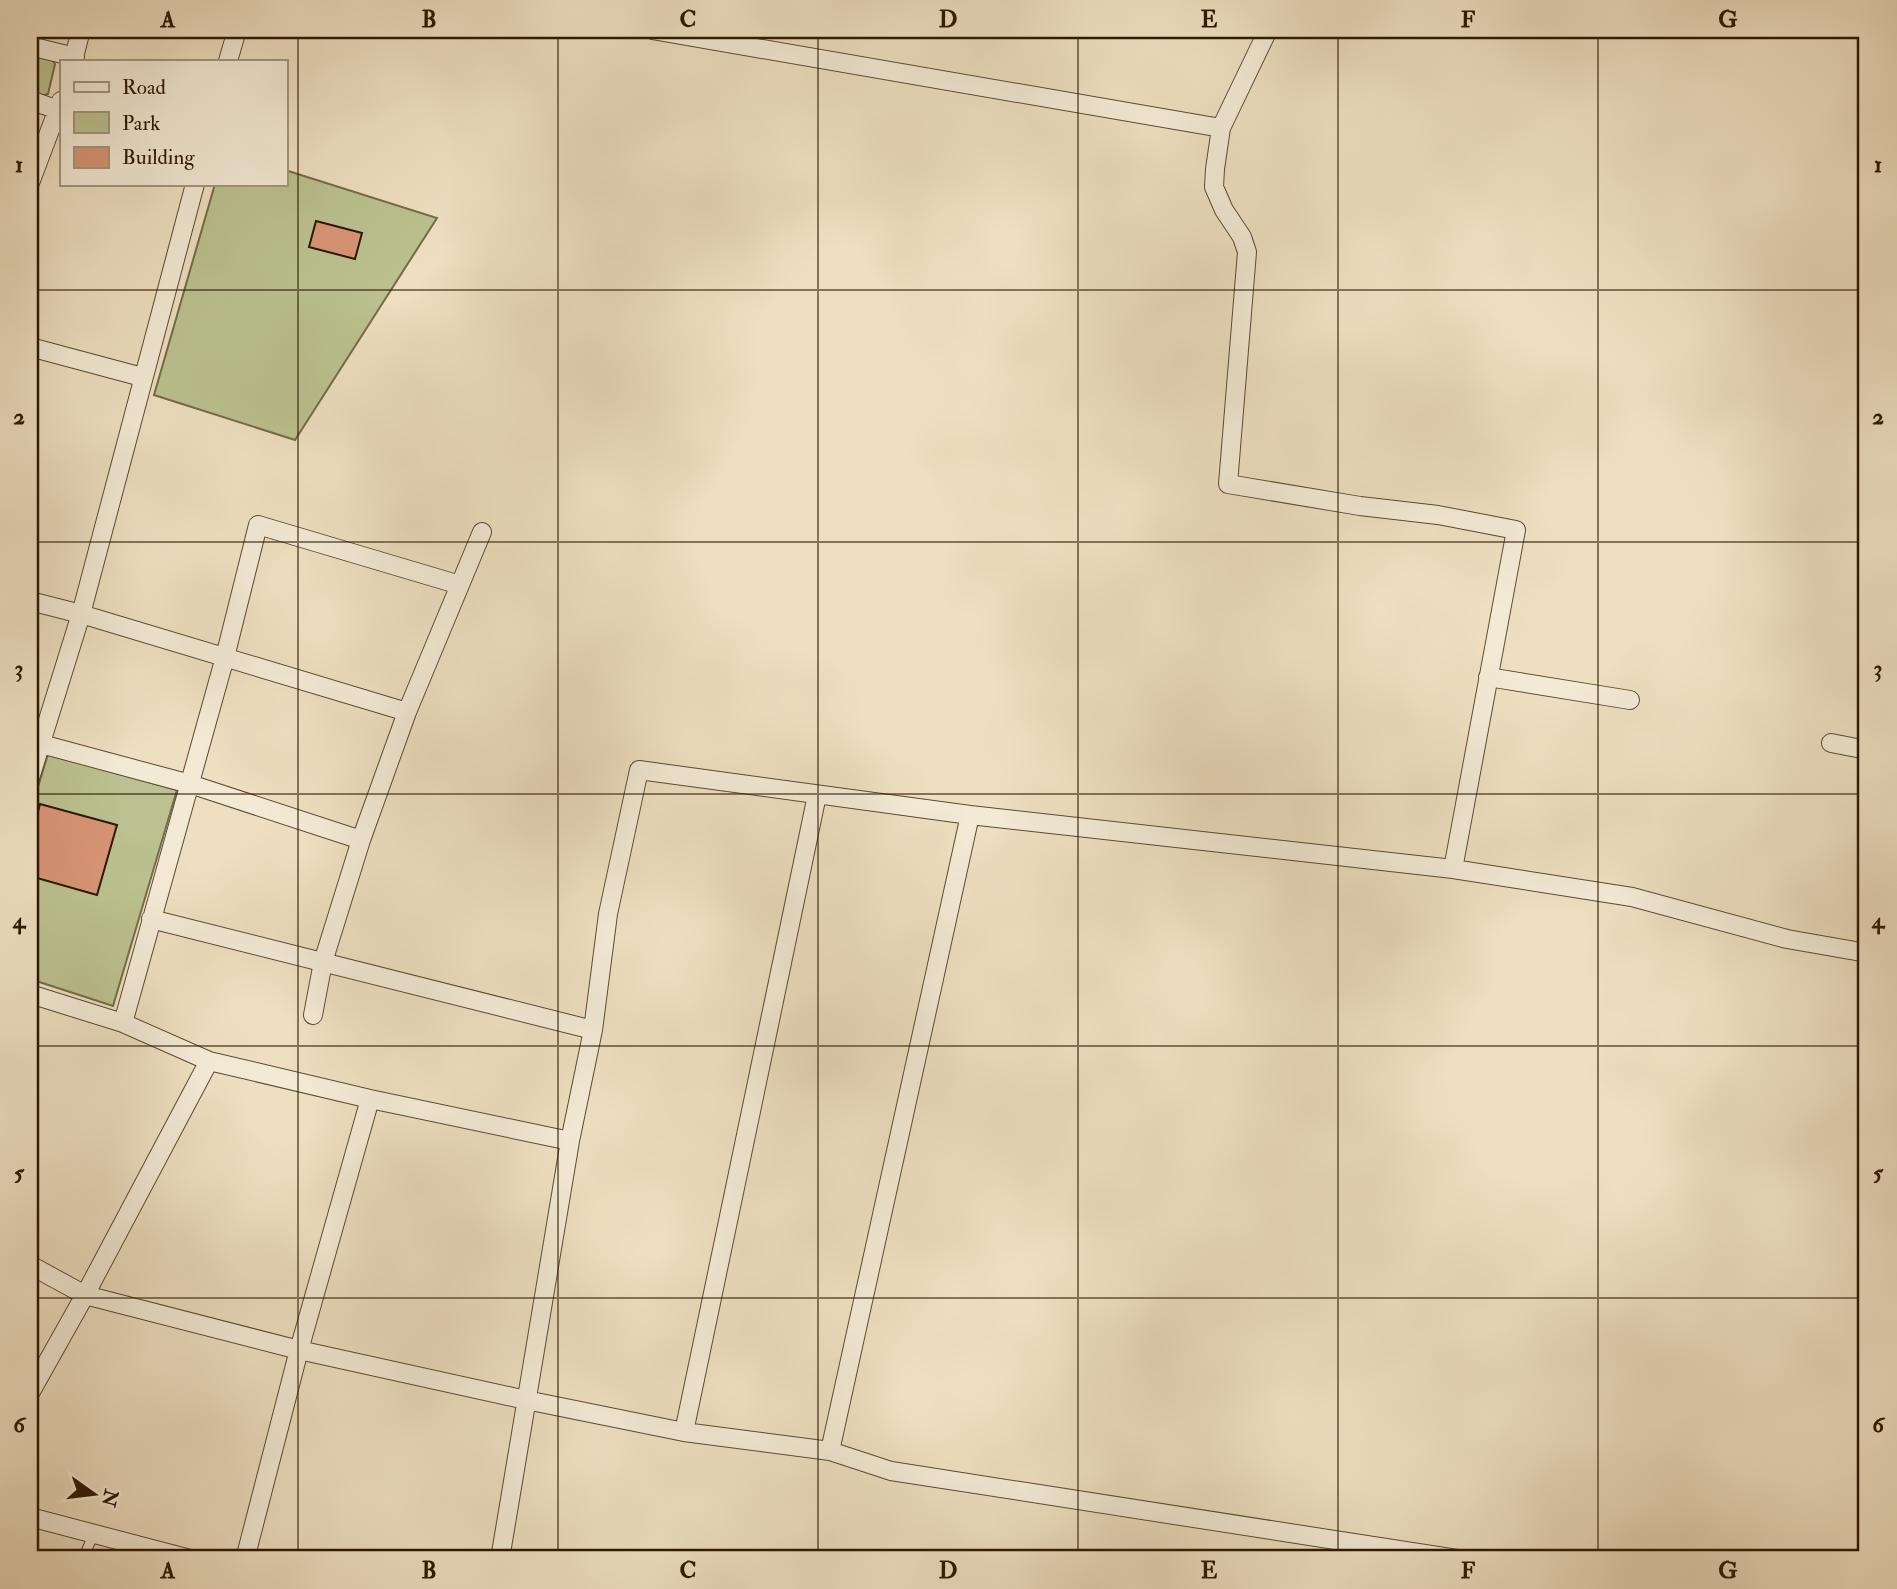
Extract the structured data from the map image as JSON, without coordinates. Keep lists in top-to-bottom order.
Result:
{
  "legend": ["Road", "Park", "Building"],
  "north": "right",
  "grid": {
    "columns": [
      "A",
      "B",
      "C",
      "D",
      "E",
      "F",
      "G"
    ],
    "rows": [
      "1",
      "2",
      "3",
      "4",
      "5",
      "6"
    ]
  }
}
